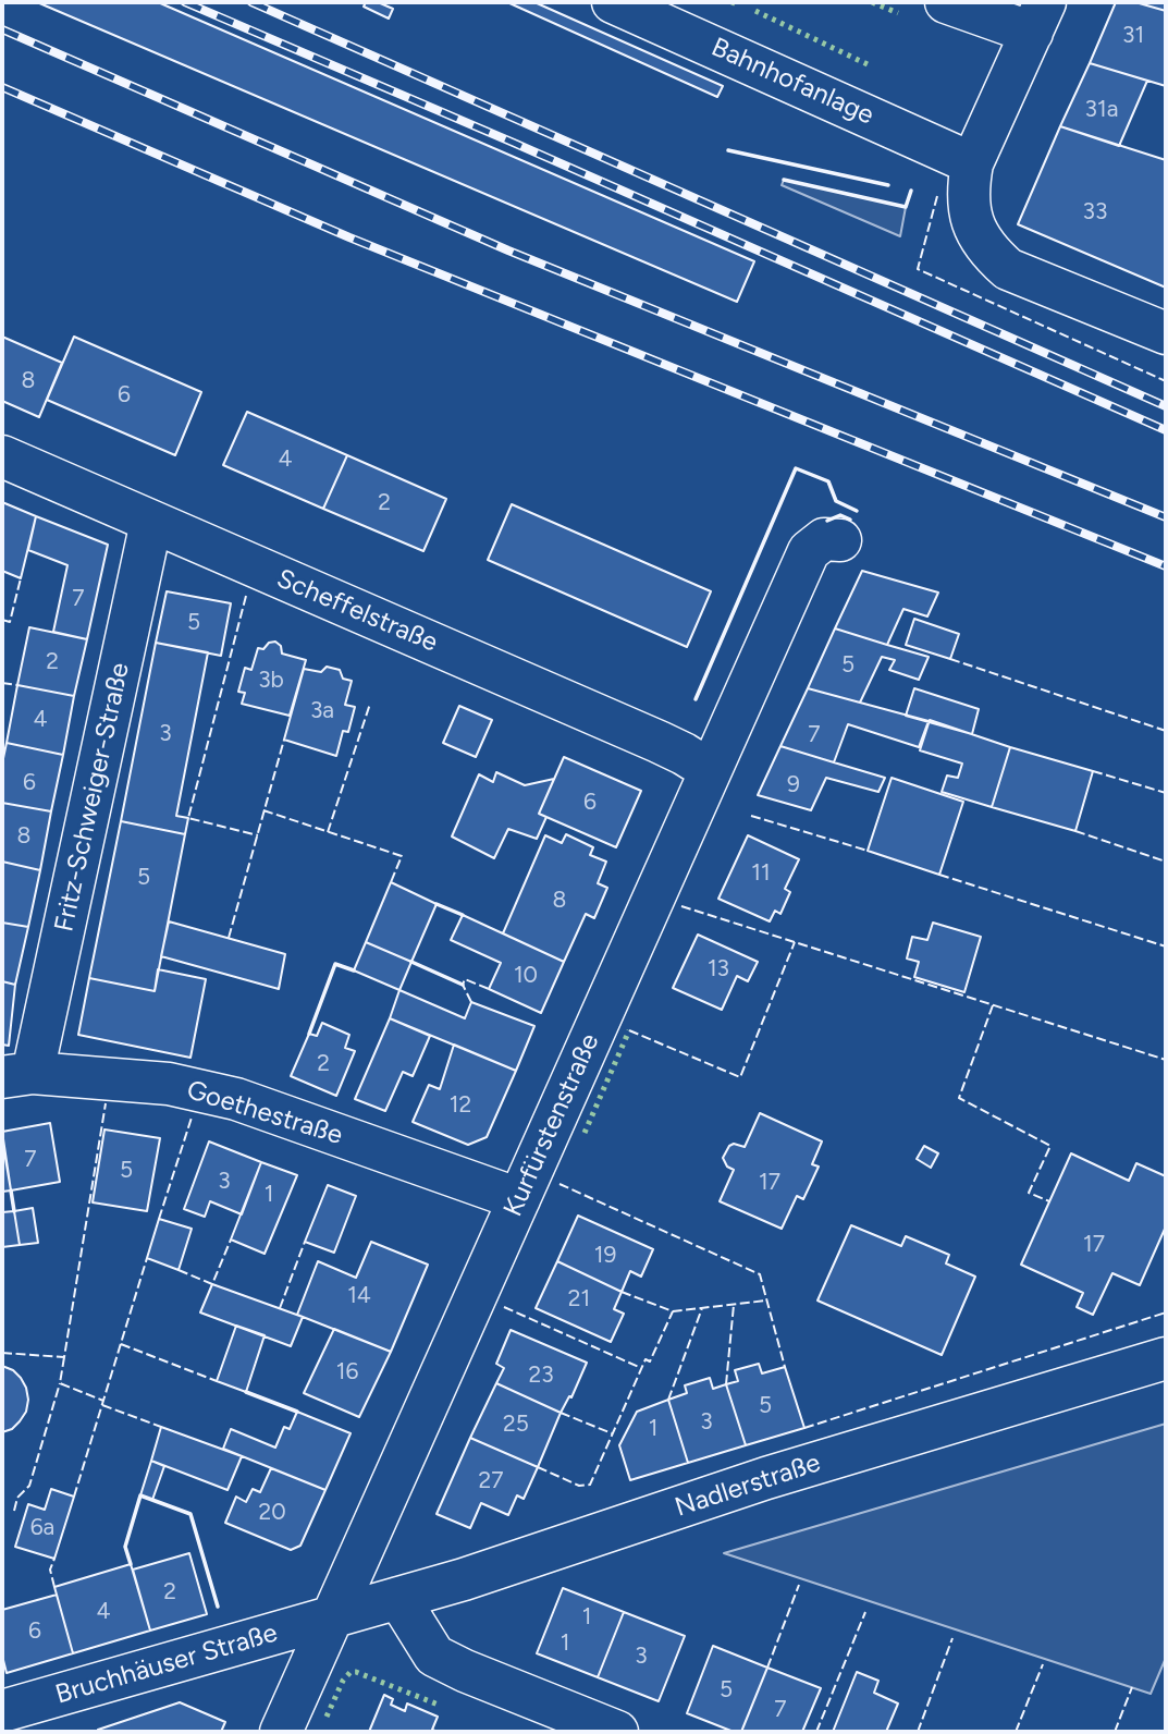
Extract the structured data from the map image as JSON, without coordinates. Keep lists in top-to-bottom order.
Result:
{
  "streets": {
    "street": [
      "Bahnhofanlage",
      "Scheffelstraße",
      "Fritz-Schweiger-Straße",
      "Goethestraße",
      "Kurfürstenstraße",
      "Nadlerstraße",
      "Bruchhäuser Straße"
    ]
  },
  "crossings": [
    ["Scheffelstraße", "Fritz-Schweiger-Straße"],
    ["Scheffelstraße", "Kurfürstenstraße"],
    ["Fritz-Schweiger-Straße", "Goethestraße"],
    ["Goethestraße", "Kurfürstenstraße"],
    ["Kurfürstenstraße", "Nadlerstraße"],
    ["Kurfürstenstraße", "Bruchhäuser Straße"],
    ["Nadlerstraße", "Bruchhäuser Straße"]
  ],
  "house_numbers": [
    "31",
    "31a",
    "33",
    "8",
    "6",
    "4",
    "2",
    "7",
    "5",
    "2",
    "5",
    "3b",
    "3a",
    "4",
    "3",
    "7",
    "6",
    "9",
    "6",
    "8",
    "11",
    "5",
    "8",
    "13",
    "10",
    "2",
    "12",
    "7",
    "5",
    "3",
    "17",
    "1",
    "17",
    "19",
    "14",
    "21",
    "16",
    "23",
    "5",
    "3",
    "25",
    "1",
    "27",
    "20",
    "6a",
    "2",
    "4",
    "1",
    "6",
    "1",
    "3",
    "5",
    "7"
  ]
}
